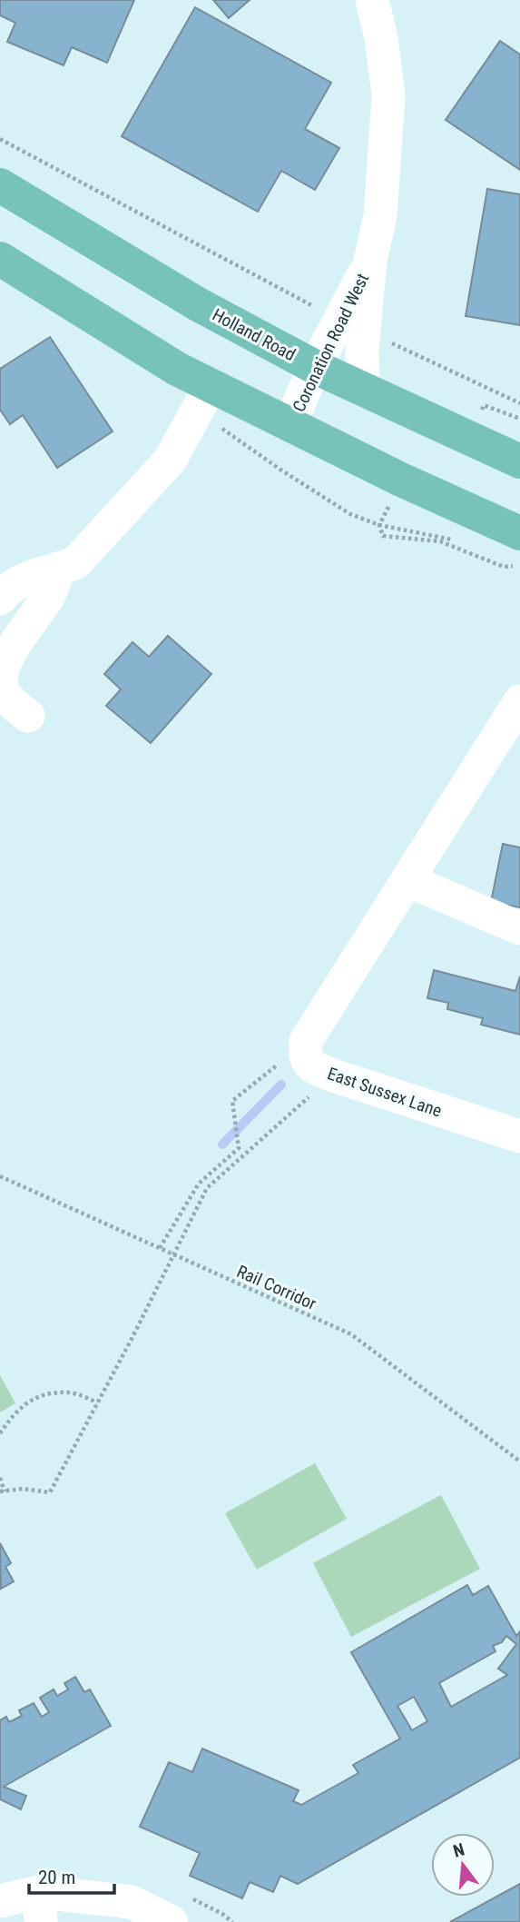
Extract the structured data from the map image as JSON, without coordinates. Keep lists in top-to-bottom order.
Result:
{
  "streets": {
    "main road": ["Holland Road"],
    "street": ["Coronation Road West", "East Sussex Lane"],
    "path": ["Rail Corridor"]
  },
  "crossings": [
    ["Holland Road", "Coronation Road West"]
  ],
  "scale_bar": "20 m",
  "north": "top"
}
